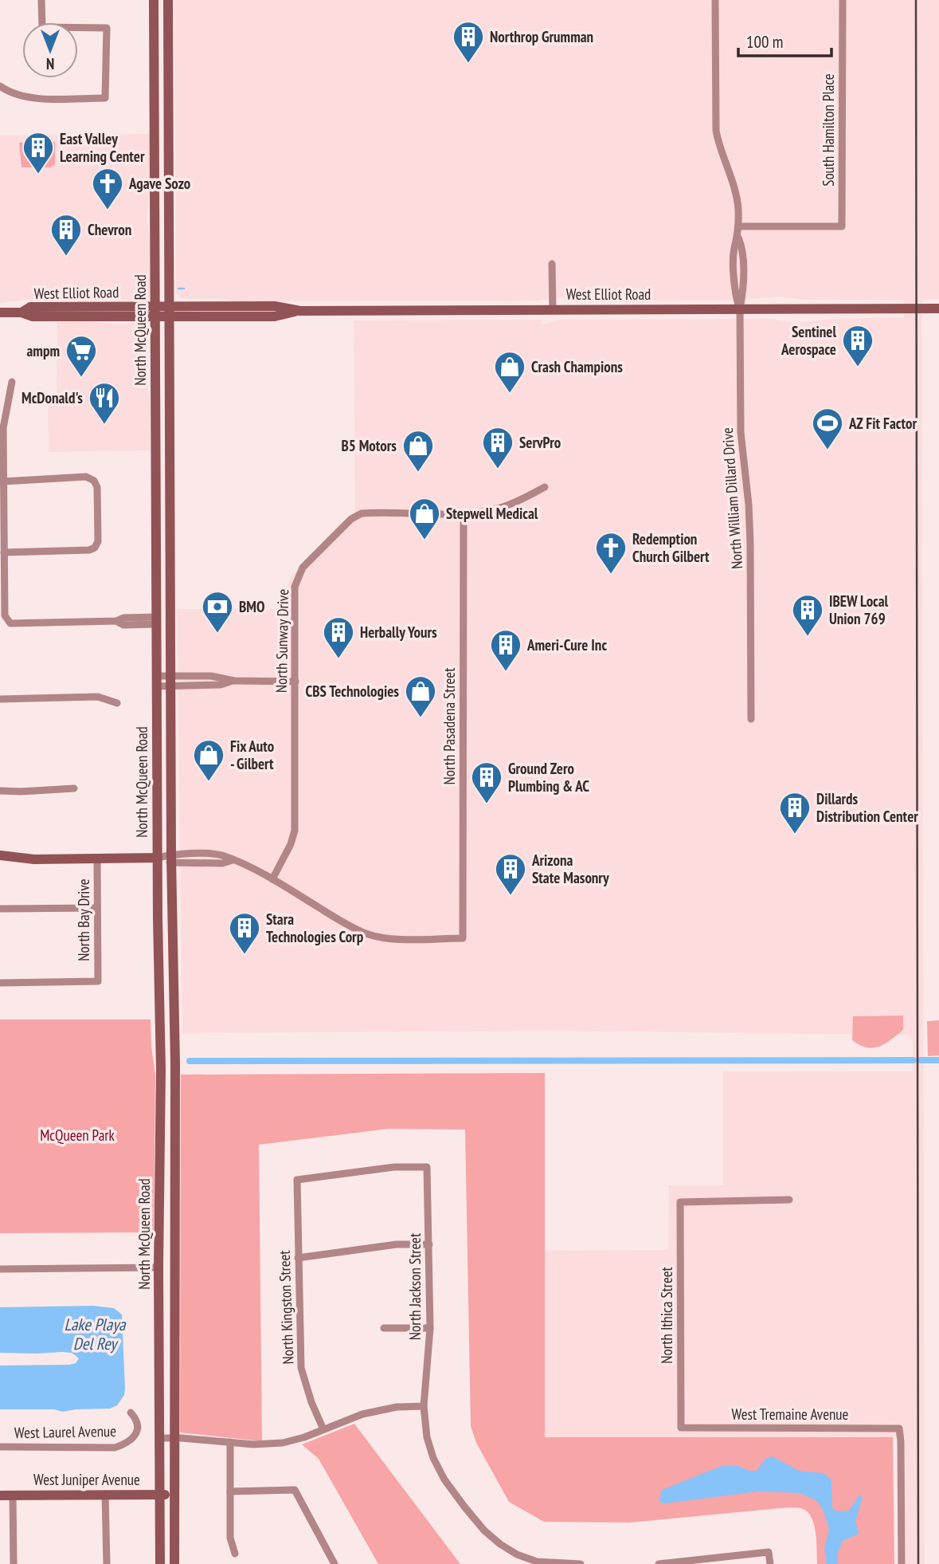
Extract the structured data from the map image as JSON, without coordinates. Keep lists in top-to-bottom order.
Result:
{
  "streets": {
    "main road": ["West Elliot Road", "North McQueen Road", "West Juniper Avenue"],
    "street": [
      "South Hamilton Place",
      "North William Dillard Drive",
      "North Sunway Drive",
      "North Pasadena Street",
      "North Bay Drive",
      "North Jackson Street",
      "North Kingston Street",
      "North Ithica Street",
      "West Tremaine Avenue",
      "West Laurel Avenue"
    ]
  },
  "crossings": [
    ["South Hamilton Place", "North William Dillard Drive"],
    ["West Elliot Road", "North McQueen Road"],
    ["West Elliot Road", "North William Dillard Drive"],
    ["North McQueen Road", "West Juniper Avenue"],
    ["North Sunway Drive", "North Pasadena Street"],
    ["North Jackson Street", "North Kingston Street"],
    ["North Ithica Street", "West Tremaine Avenue"]
  ],
  "water": ["Lake Playa Del Rey"],
  "parks": ["McQueen Park"],
  "places": {
    "building": [
      "Northrop Grumman",
      "East Valley Learning Center",
      "Chevron",
      "Sentinel Aerospace",
      "ServPro",
      "IBEW Local Union 769",
      "Herbally Yours",
      "Ameri-Cure Inc",
      "Ground Zero Plumbing & AC",
      "Dillards Distribution Center",
      "Arizona State Masonry",
      "Stara Technologies Corp"
    ],
    "church": ["Agave Sozo", "Redemption Church Gilbert"],
    "supermarket": ["ampm"],
    "shop": [
      "Crash Champions",
      "B5 Motors",
      "Stepwell Medical",
      "CBS Technologies",
      "Fix Auto - Gilbert"
    ],
    "restaurant": ["McDonald's"],
    "sports": ["AZ Fit Factor"],
    "bank": ["BMO"]
  },
  "scale_bar": "100 m",
  "north": "bottom"
}
